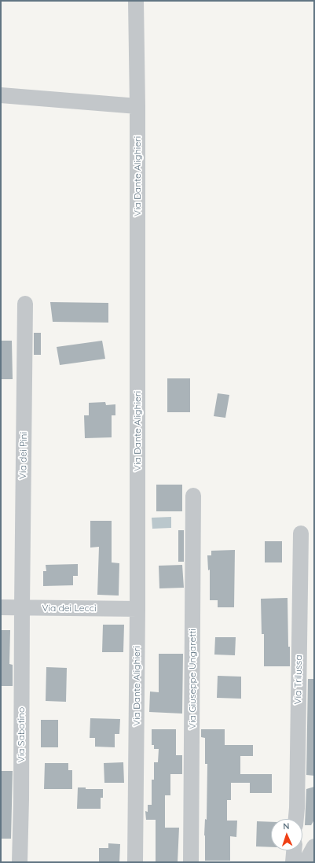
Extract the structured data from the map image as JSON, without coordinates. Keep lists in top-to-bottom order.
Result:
{
  "streets": {
    "street": [
      "Via Dante Alighieri",
      "Via dei Pini",
      "Via dei Lecci",
      "Via Giuseppe Ungaretti",
      "Via Trilussa",
      "Via Sabotino"
    ]
  },
  "crossings": [
    ["Via Dante Alighieri", "Via dei Lecci"],
    ["Via dei Pini", "Via dei Lecci"],
    ["Via dei Pini", "Via Sabotino"],
    ["Via dei Lecci", "Via Sabotino"]
  ],
  "north": "top"
}
